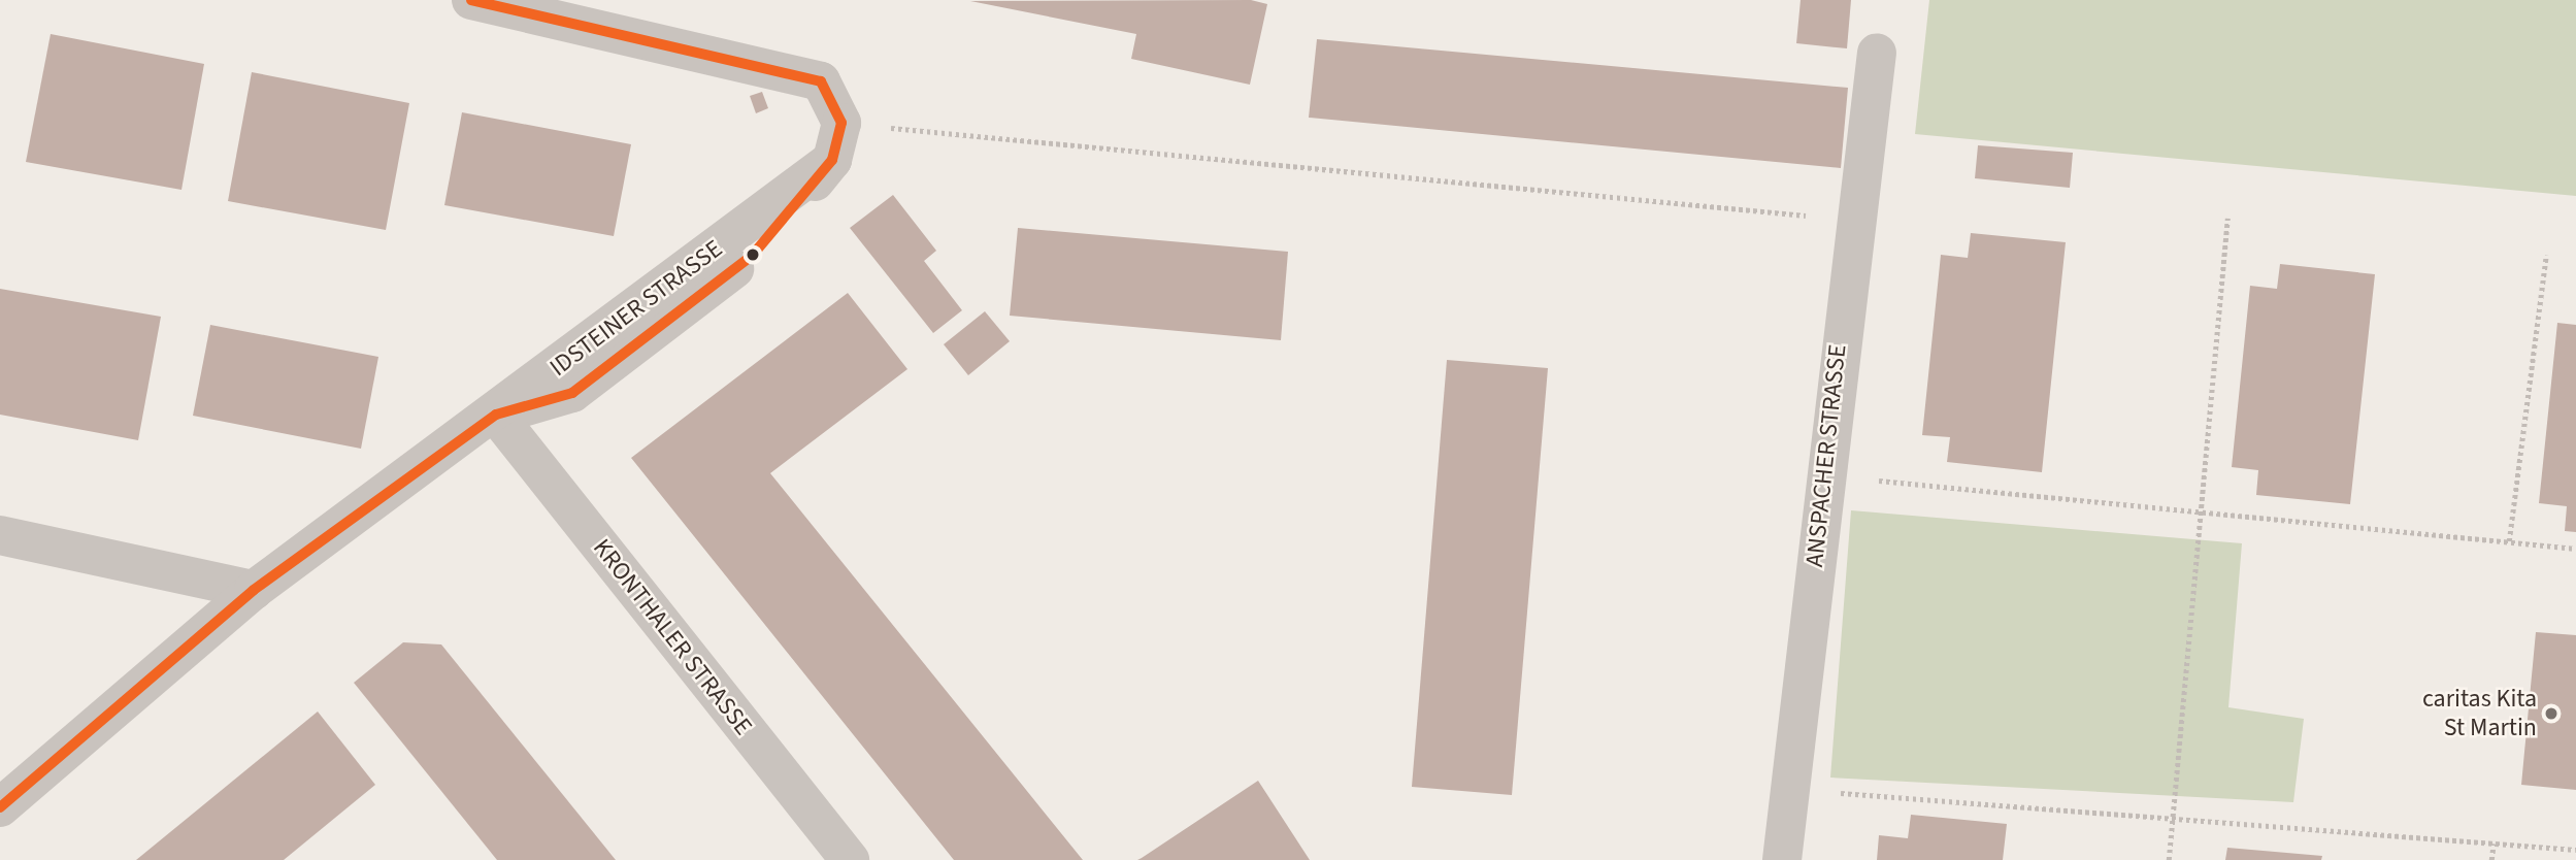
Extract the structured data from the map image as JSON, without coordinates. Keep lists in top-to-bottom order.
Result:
{
  "streets": {
    "street": ["IDSTEINER STRASSE", "ANSPACHER STRASSE", "KRONTHALER STRASSE"]
  },
  "crossings": [
    ["IDSTEINER STRASSE", "KRONTHALER STRASSE"]
  ],
  "places": ["caritas Kita St Martin"]
}
